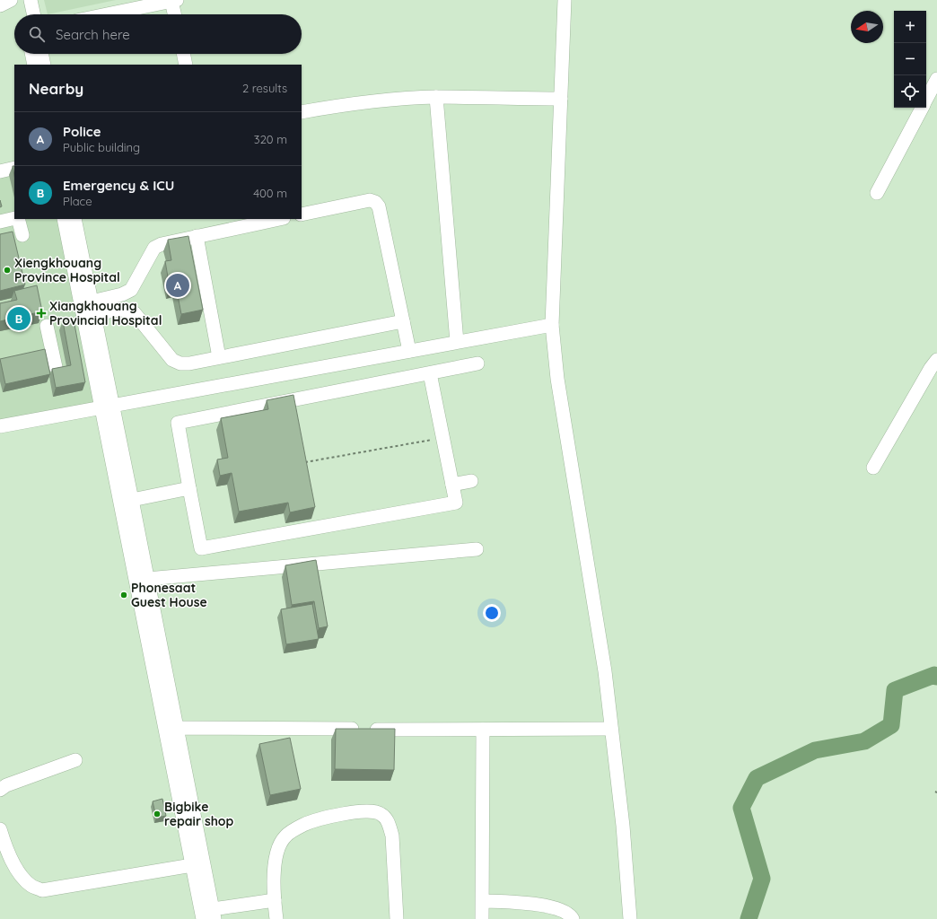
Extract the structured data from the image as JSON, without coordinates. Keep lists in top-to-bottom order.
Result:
{
  "places": {
    "other": ["Xiengkhouang Province Hospital", "Phonesaat Guest House", "Bigbike repair shop"],
    "health": ["Xiangkhouang Provincial Hospital"]
  },
  "north": "left",
  "page": {
    "map_buttons": ["+", "−"],
    "search": "Search here",
    "heading": ["Nearby", "2 results"],
    "list": [
      {
        "mark": "A",
        "name": "Police",
        "note": "Public building",
        "value": "320 m"
      },
      {
        "mark": "B",
        "name": "Emergency & ICU",
        "note": "Place",
        "value": "400 m"
      }
    ],
    "pins": ["A", "B"]
  }
}
